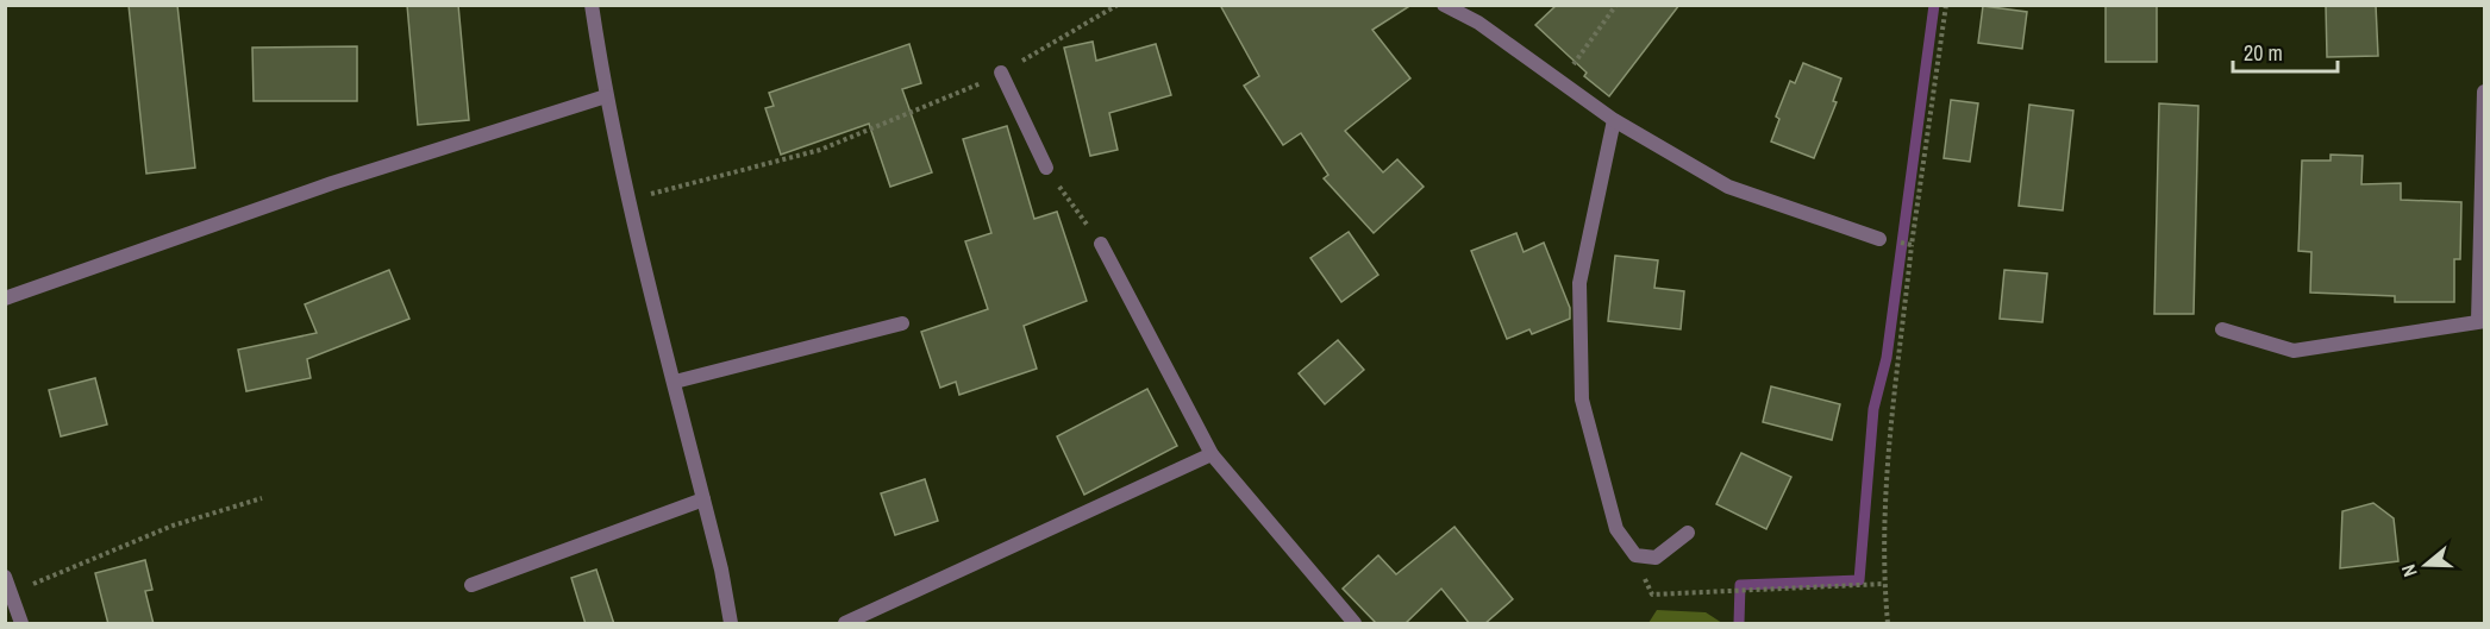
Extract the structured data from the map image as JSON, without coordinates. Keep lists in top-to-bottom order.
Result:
{
  "scale_bar": "20 m",
  "north": "left"
}
